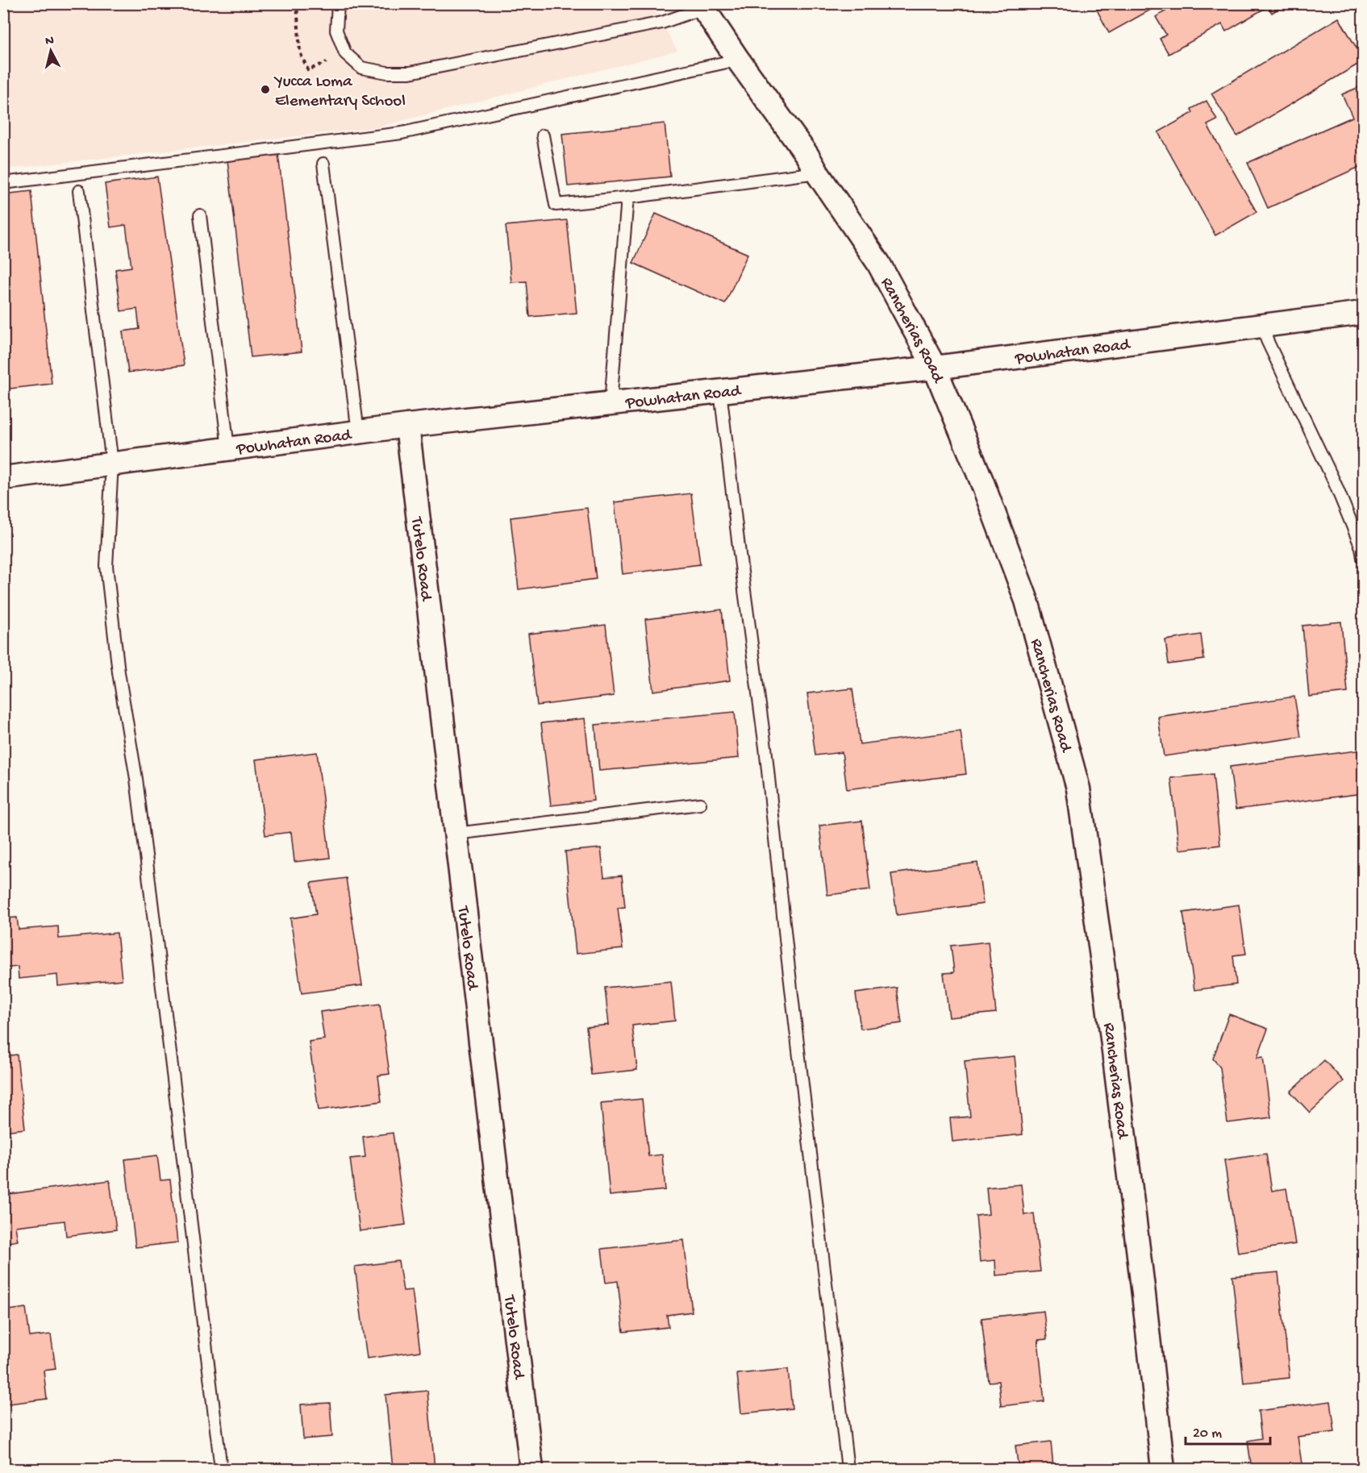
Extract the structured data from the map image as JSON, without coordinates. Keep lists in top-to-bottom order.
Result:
{
  "streets": {
    "street": ["Rancherias Road", "Powhatan Road", "Tutelo Road"]
  },
  "crossings": [
    ["Rancherias Road", "Powhatan Road"],
    ["Powhatan Road", "Tutelo Road"]
  ],
  "places": ["Yucca Loma Elementary School"],
  "scale_bar": "20 m",
  "north": "top"
}
